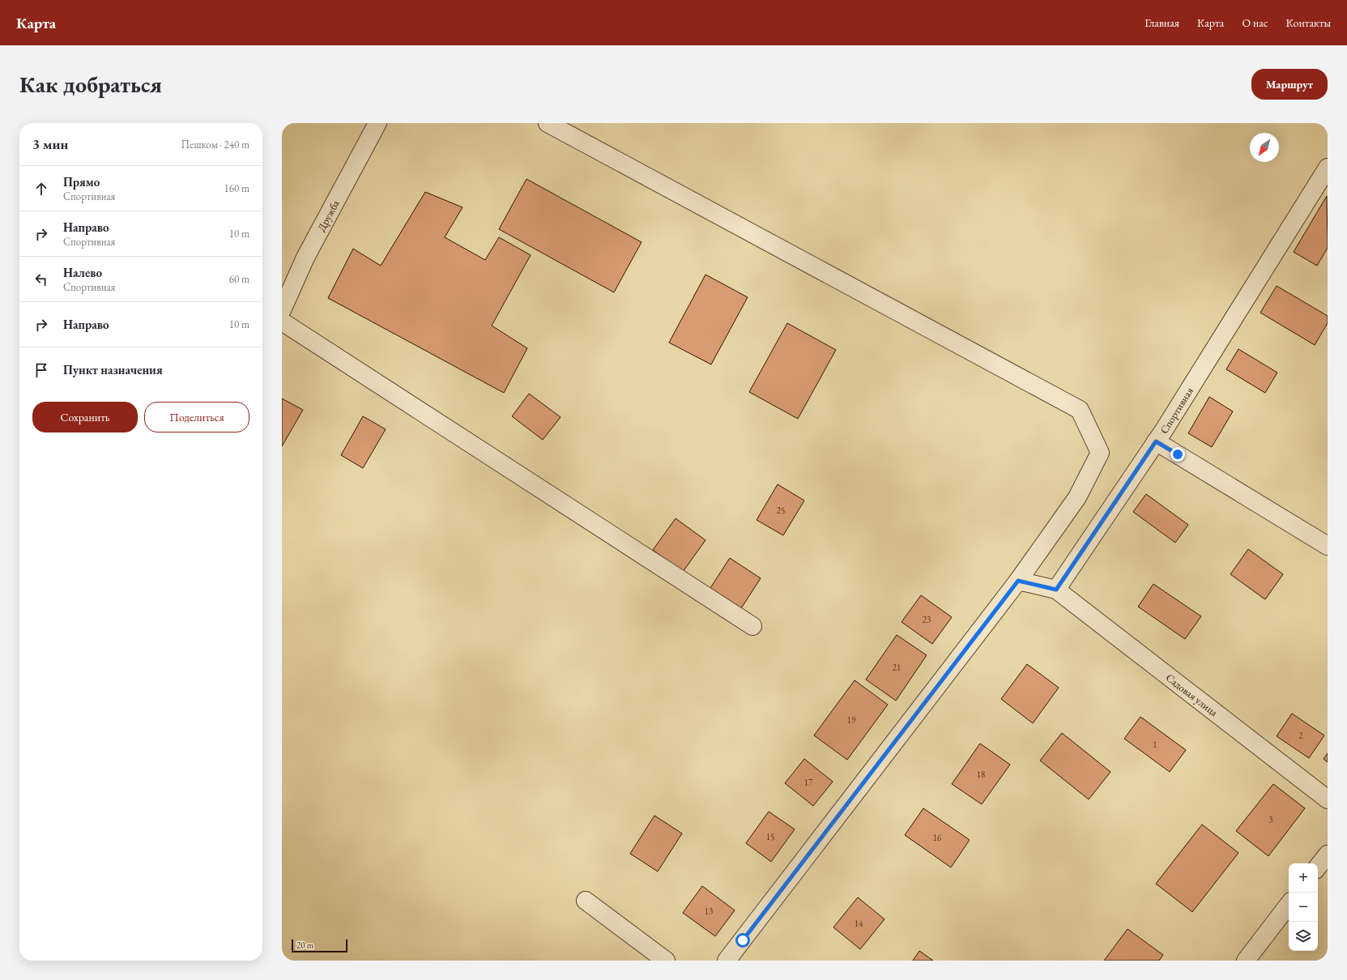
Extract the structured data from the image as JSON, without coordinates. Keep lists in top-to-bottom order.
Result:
{
  "streets": {
    "street": ["Дружба", "Спортивная", "Садовая улица"]
  },
  "crossings": [
    ["Спортивная", "Садовая улица"]
  ],
  "house_numbers": [
    "25",
    "23",
    "21",
    "19",
    "2",
    "1",
    "18",
    "17",
    "3",
    "15",
    "16",
    "13",
    "14"
  ],
  "scale_bar": "20 m",
  "north": "bottom left",
  "page": {
    "header": "Карта",
    "nav": [
      "Главная",
      "Карта",
      "О нас",
      "Контакты"
    ],
    "buttons": [
      "Маршрут",
      ["Сохранить", "Поделиться"]
    ],
    "title": "Как добраться",
    "heading": ["3 мин", "Пешком · 240 m"],
    "list": [
      ["Прямо", "Спортивная", "160 m"],
      ["Направо", "Спортивная", "10 m"],
      ["Налево", "Спортивная", "60 m"],
      ["Направо", "10 m"],
      "Пункт назначения"
    ],
    "map_buttons": ["+", "−"],
    "scale": "20 m"
  }
}
